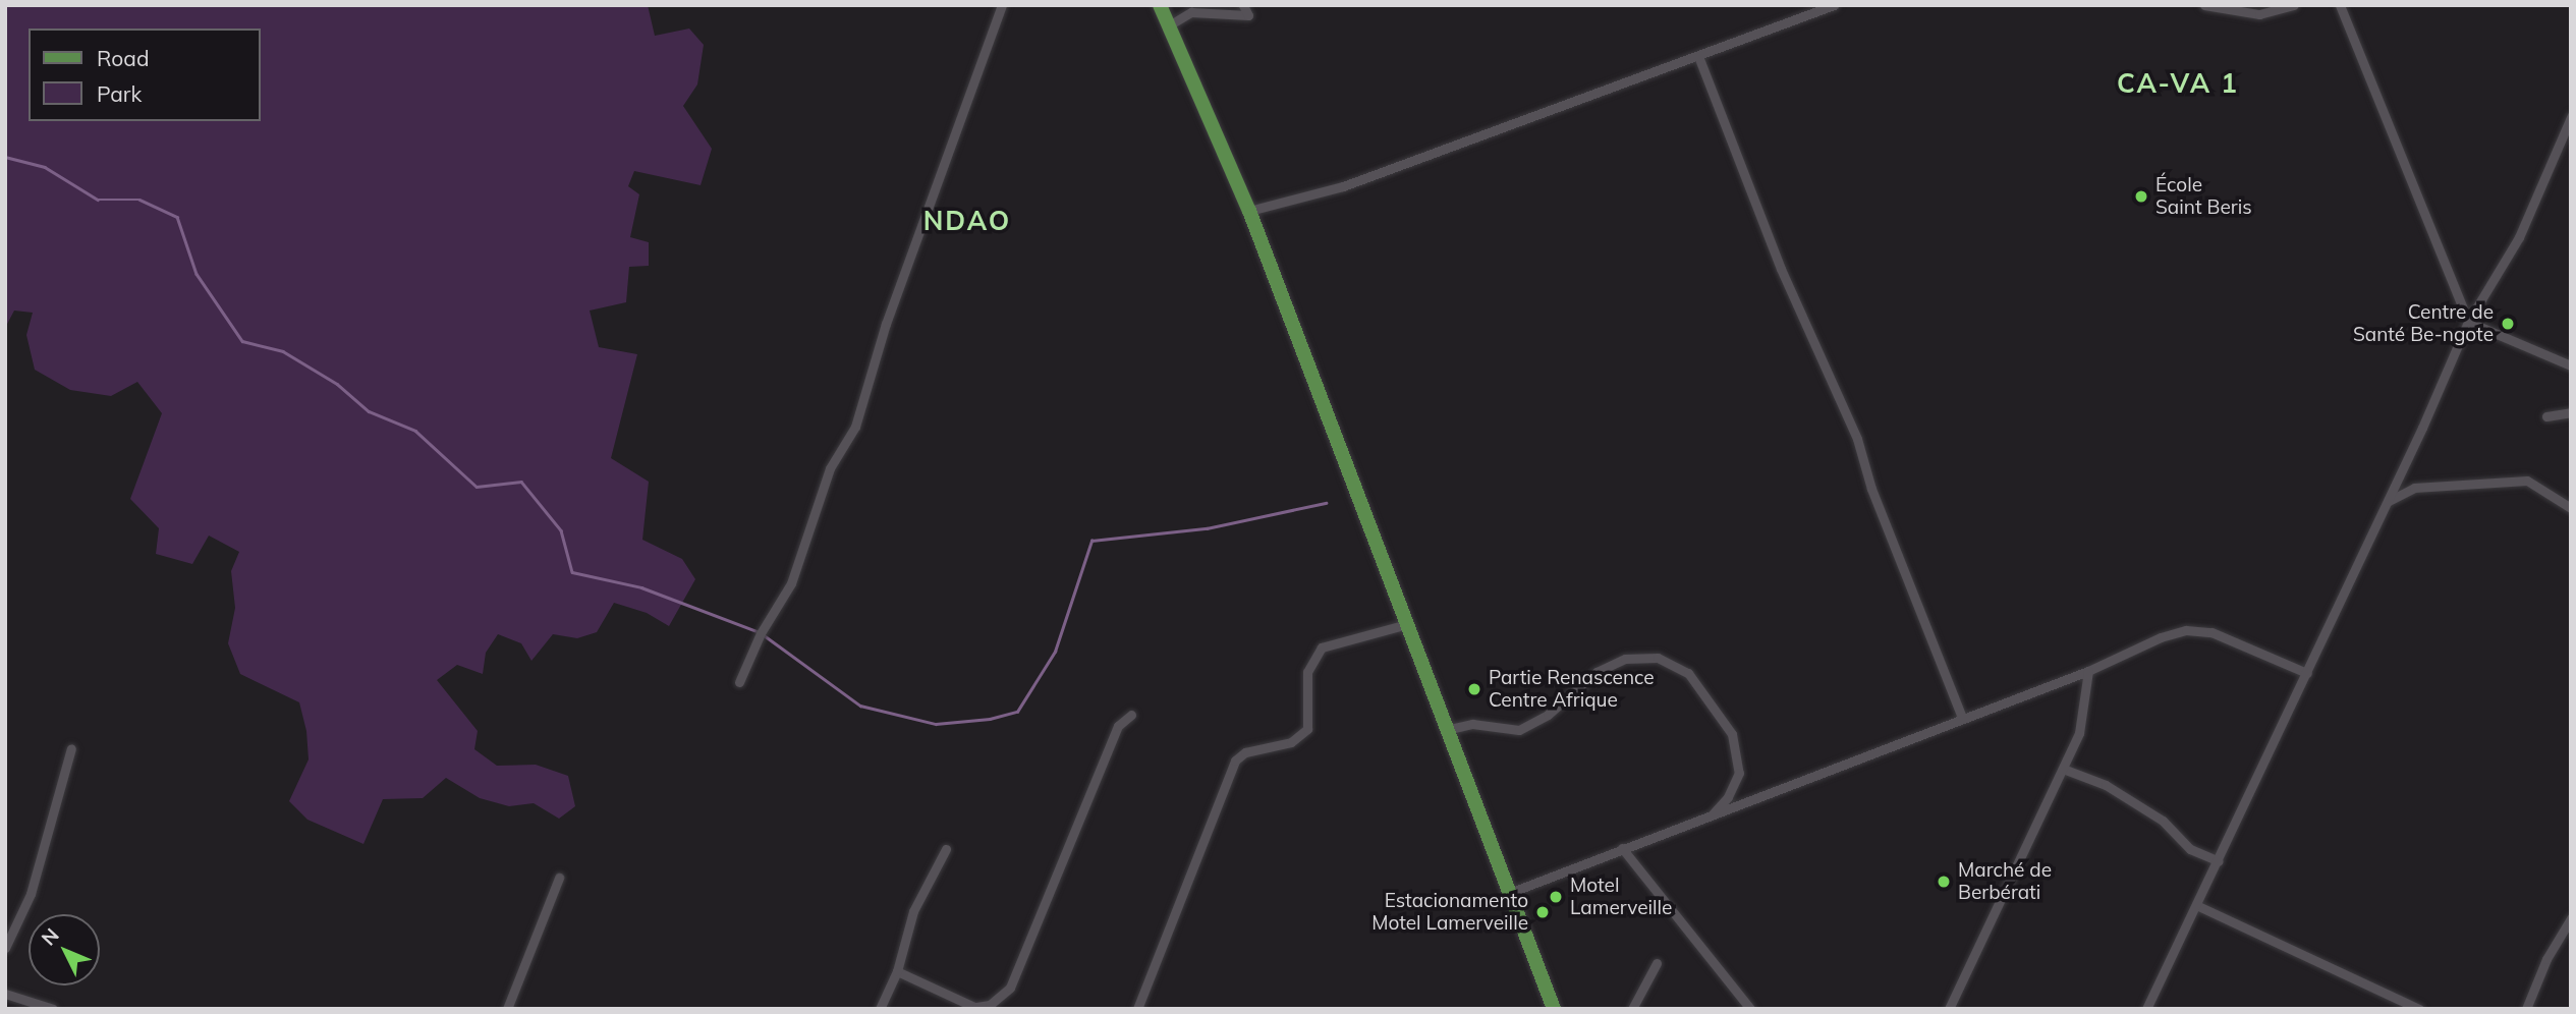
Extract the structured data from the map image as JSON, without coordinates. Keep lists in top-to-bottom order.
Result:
{
  "districts": ["CA-VA 1", "NDAO"],
  "places": [
    "École Saint Beris",
    "Centre de Santé Be-ngote",
    "Partie Renascence Centre Afrique",
    "Marché de Berbérati",
    "Motel Lamerveille",
    "Estacionamento Motel Lamerveille"
  ],
  "legend": ["Road", "Park"],
  "north": "top left"
}
